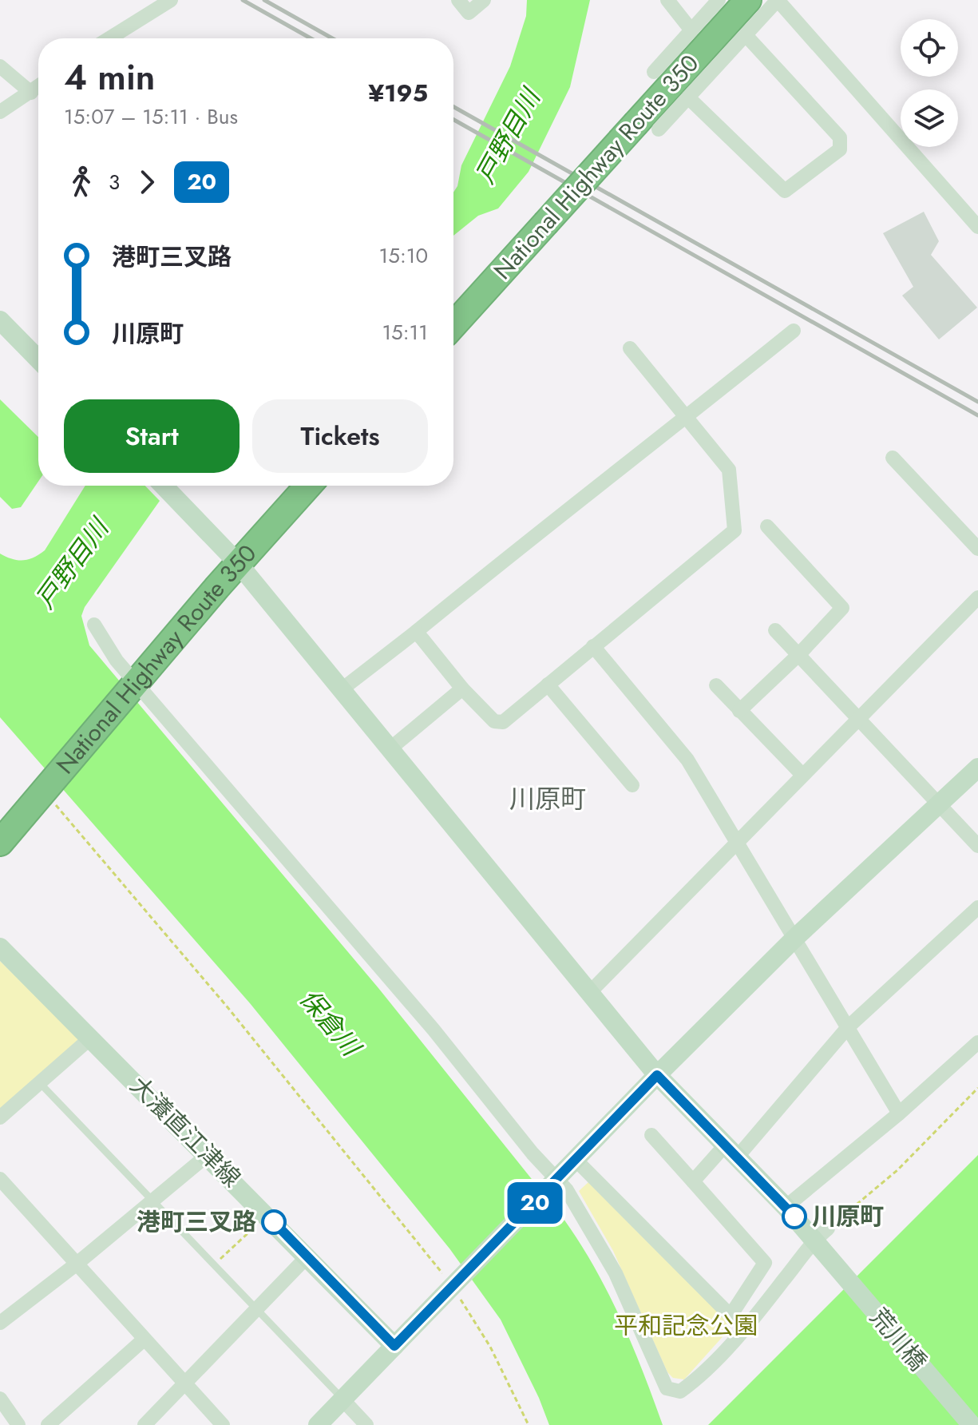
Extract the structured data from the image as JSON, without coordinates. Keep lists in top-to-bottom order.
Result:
{
  "streets": {
    "highway": ["National Highway Route 350"],
    "main road": ["大瀁直江津線", "荒川橋"]
  },
  "crossings": [
    ["National Highway Route 350", "荒川橋"]
  ],
  "districts": ["川原町"],
  "water": ["戸野目川", "保倉川"],
  "parks": ["平和記念公園"],
  "places": ["川原町", "港町三叉路"],
  "lines": ["bus line 20"],
  "page": {
    "on_map": "20",
    "heading": ["4 min", "15:07 – 15:11 · Bus", "¥195"],
    "legs": ["3", "20"],
    "list": [
      {
        "name": "港町三叉路",
        "value": "15:10"
      },
      {
        "name": "川原町",
        "value": "15:11"
      }
    ],
    "buttons": ["Start", "Tickets"]
  }
}
